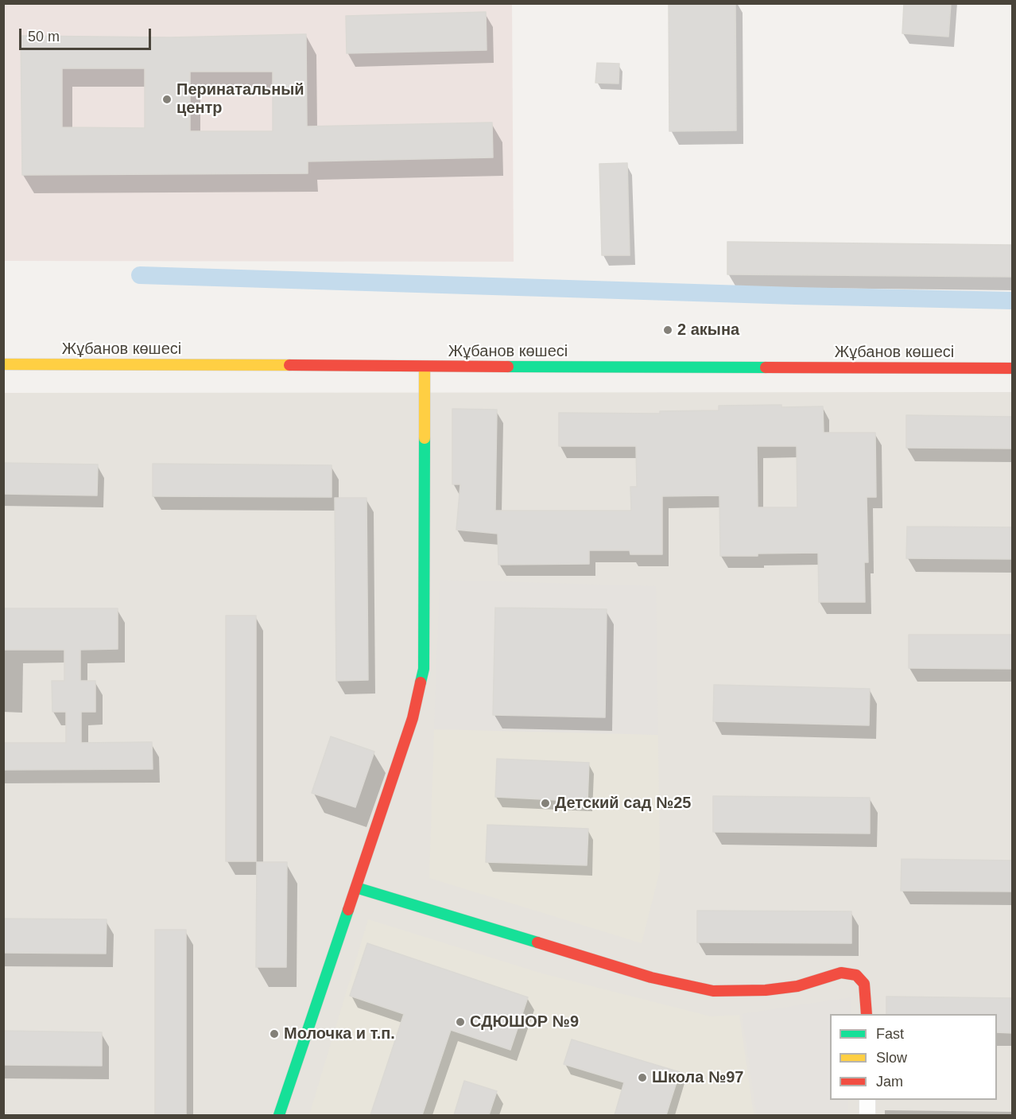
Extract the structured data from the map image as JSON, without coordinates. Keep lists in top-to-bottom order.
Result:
{
  "streets": {
    "street": ["Жұбанов көшесі"]
  },
  "places": [
    "Перинатальный центр",
    "2 акына",
    "Детский сад №25",
    "СДЮШОР №9",
    "Молочка и т.п.",
    "Школа №97"
  ],
  "legend": ["Fast", "Slow", "Jam"],
  "scale_bar": "50 m"
}
